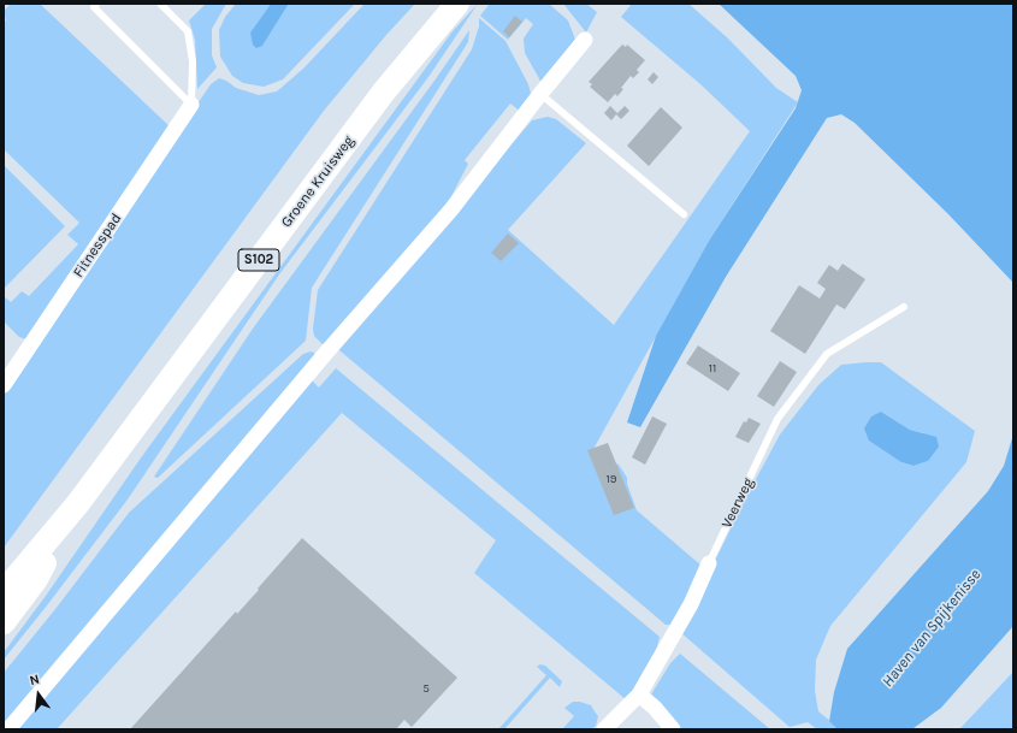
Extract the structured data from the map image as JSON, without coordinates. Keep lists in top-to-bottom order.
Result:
{
  "streets": {
    "main road": ["Groene Kruisweg", "S102"],
    "street": ["Fitnesspad", "Veerweg"]
  },
  "water": ["Haven van Spijkenisse"],
  "house_numbers": ["11", "19", "5"],
  "north": "top"
}
